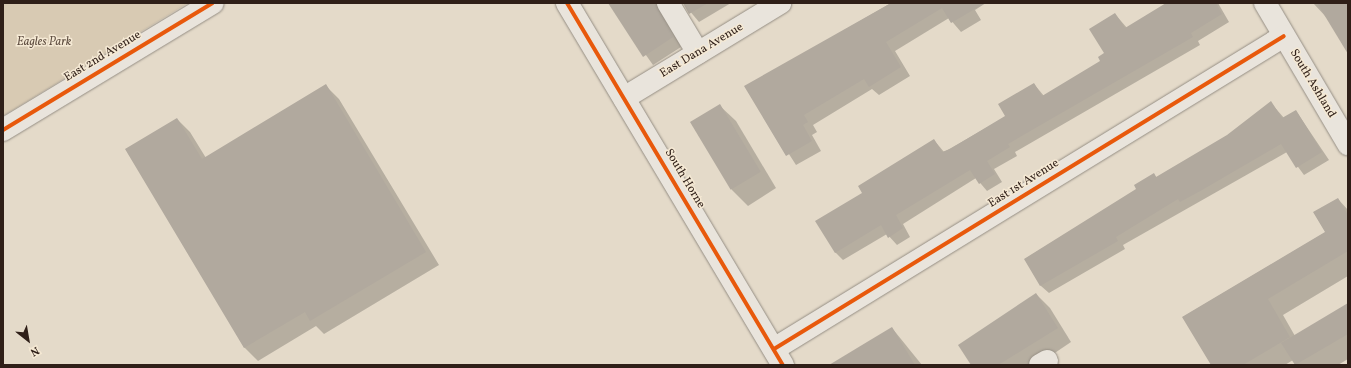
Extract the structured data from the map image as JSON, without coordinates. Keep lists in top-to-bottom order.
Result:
{
  "streets": {
    "street": [
      "East Dana Avenue",
      "East 2nd Avenue",
      "South Ashland",
      "South Horne",
      "East 1st Avenue"
    ]
  },
  "crossings": [
    ["East Dana Avenue", "South Horne"],
    ["South Ashland", "East 1st Avenue"],
    ["South Horne", "East 1st Avenue"]
  ],
  "parks": ["Eagles Park"],
  "north": "bottom right"
}
